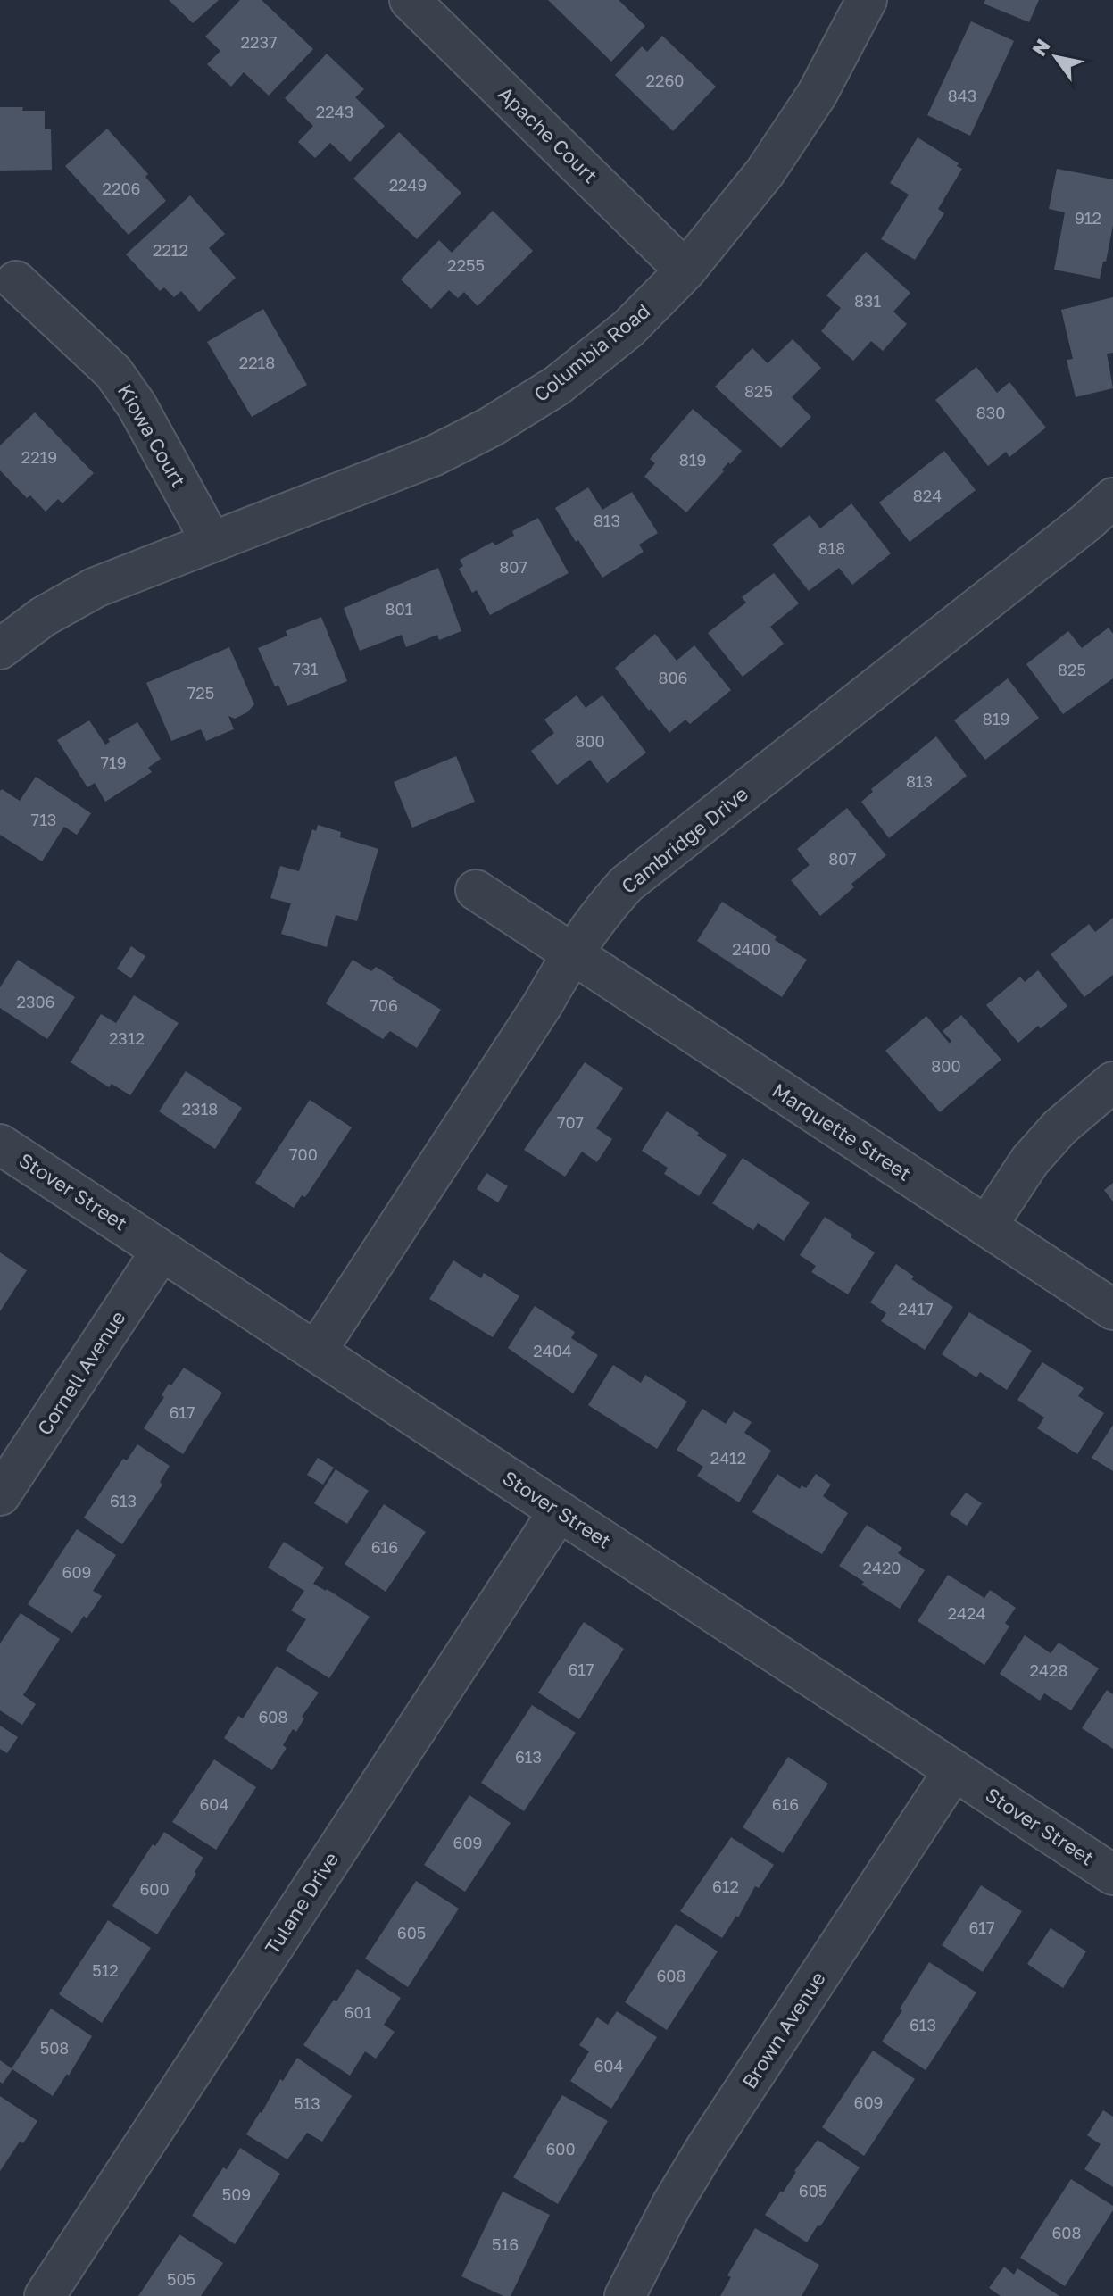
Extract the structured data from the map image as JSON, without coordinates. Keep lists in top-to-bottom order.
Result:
{
  "streets": {
    "street": [
      "Apache Court",
      "Columbia Road",
      "Kiowa Court",
      "Cambridge Drive",
      "Marquette Street",
      "Stover Street",
      "Cornell Avenue",
      "Tulane Drive",
      "Brown Avenue"
    ]
  },
  "crossings": [
    ["Apache Court", "Columbia Road"],
    ["Columbia Road", "Kiowa Court"],
    ["Cambridge Drive", "Marquette Street"],
    ["Cambridge Drive", "Stover Street"],
    ["Stover Street", "Cornell Avenue"],
    ["Stover Street", "Tulane Drive"],
    ["Stover Street", "Brown Avenue"]
  ],
  "house_numbers": [
    "2237",
    "2260",
    "843",
    "2243",
    "2249",
    "2206",
    "912",
    "2212",
    "2255",
    "831",
    "2218",
    "825",
    "830",
    "2219",
    "819",
    "824",
    "813",
    "818",
    "807",
    "801",
    "731",
    "825",
    "806",
    "725",
    "819",
    "800",
    "719",
    "813",
    "713",
    "807",
    "2400",
    "2306",
    "706",
    "2312",
    "800",
    "2318",
    "707",
    "700",
    "2417",
    "2404",
    "617",
    "2412",
    "613",
    "616",
    "2420",
    "609",
    "2424",
    "617",
    "2428",
    "608",
    "613",
    "604",
    "616",
    "609",
    "612",
    "600",
    "617",
    "605",
    "512",
    "608",
    "601",
    "613",
    "508",
    "604",
    "609",
    "513",
    "600",
    "605",
    "509",
    "608",
    "516",
    "505"
  ],
  "north": "top left"
}
